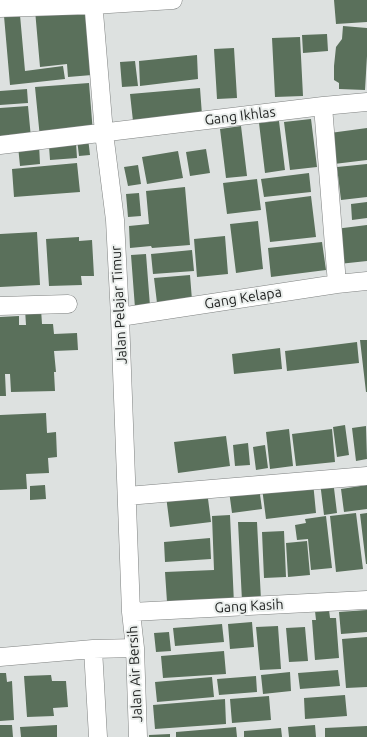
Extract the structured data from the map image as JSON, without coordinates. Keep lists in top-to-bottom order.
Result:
{
  "streets": {
    "street": [
      "Gang Ikhlas",
      "Gang Kelapa",
      "Jalan Pelajar Timur",
      "Gang Kasih",
      "Jalan Air Bersih"
    ]
  },
  "crossings": [
    ["Gang Ikhlas", "Jalan Pelajar Timur"],
    ["Gang Kelapa", "Jalan Pelajar Timur"],
    ["Jalan Pelajar Timur", "Gang Kasih"],
    ["Jalan Pelajar Timur", "Jalan Air Bersih"],
    ["Gang Kasih", "Jalan Air Bersih"]
  ]
}
